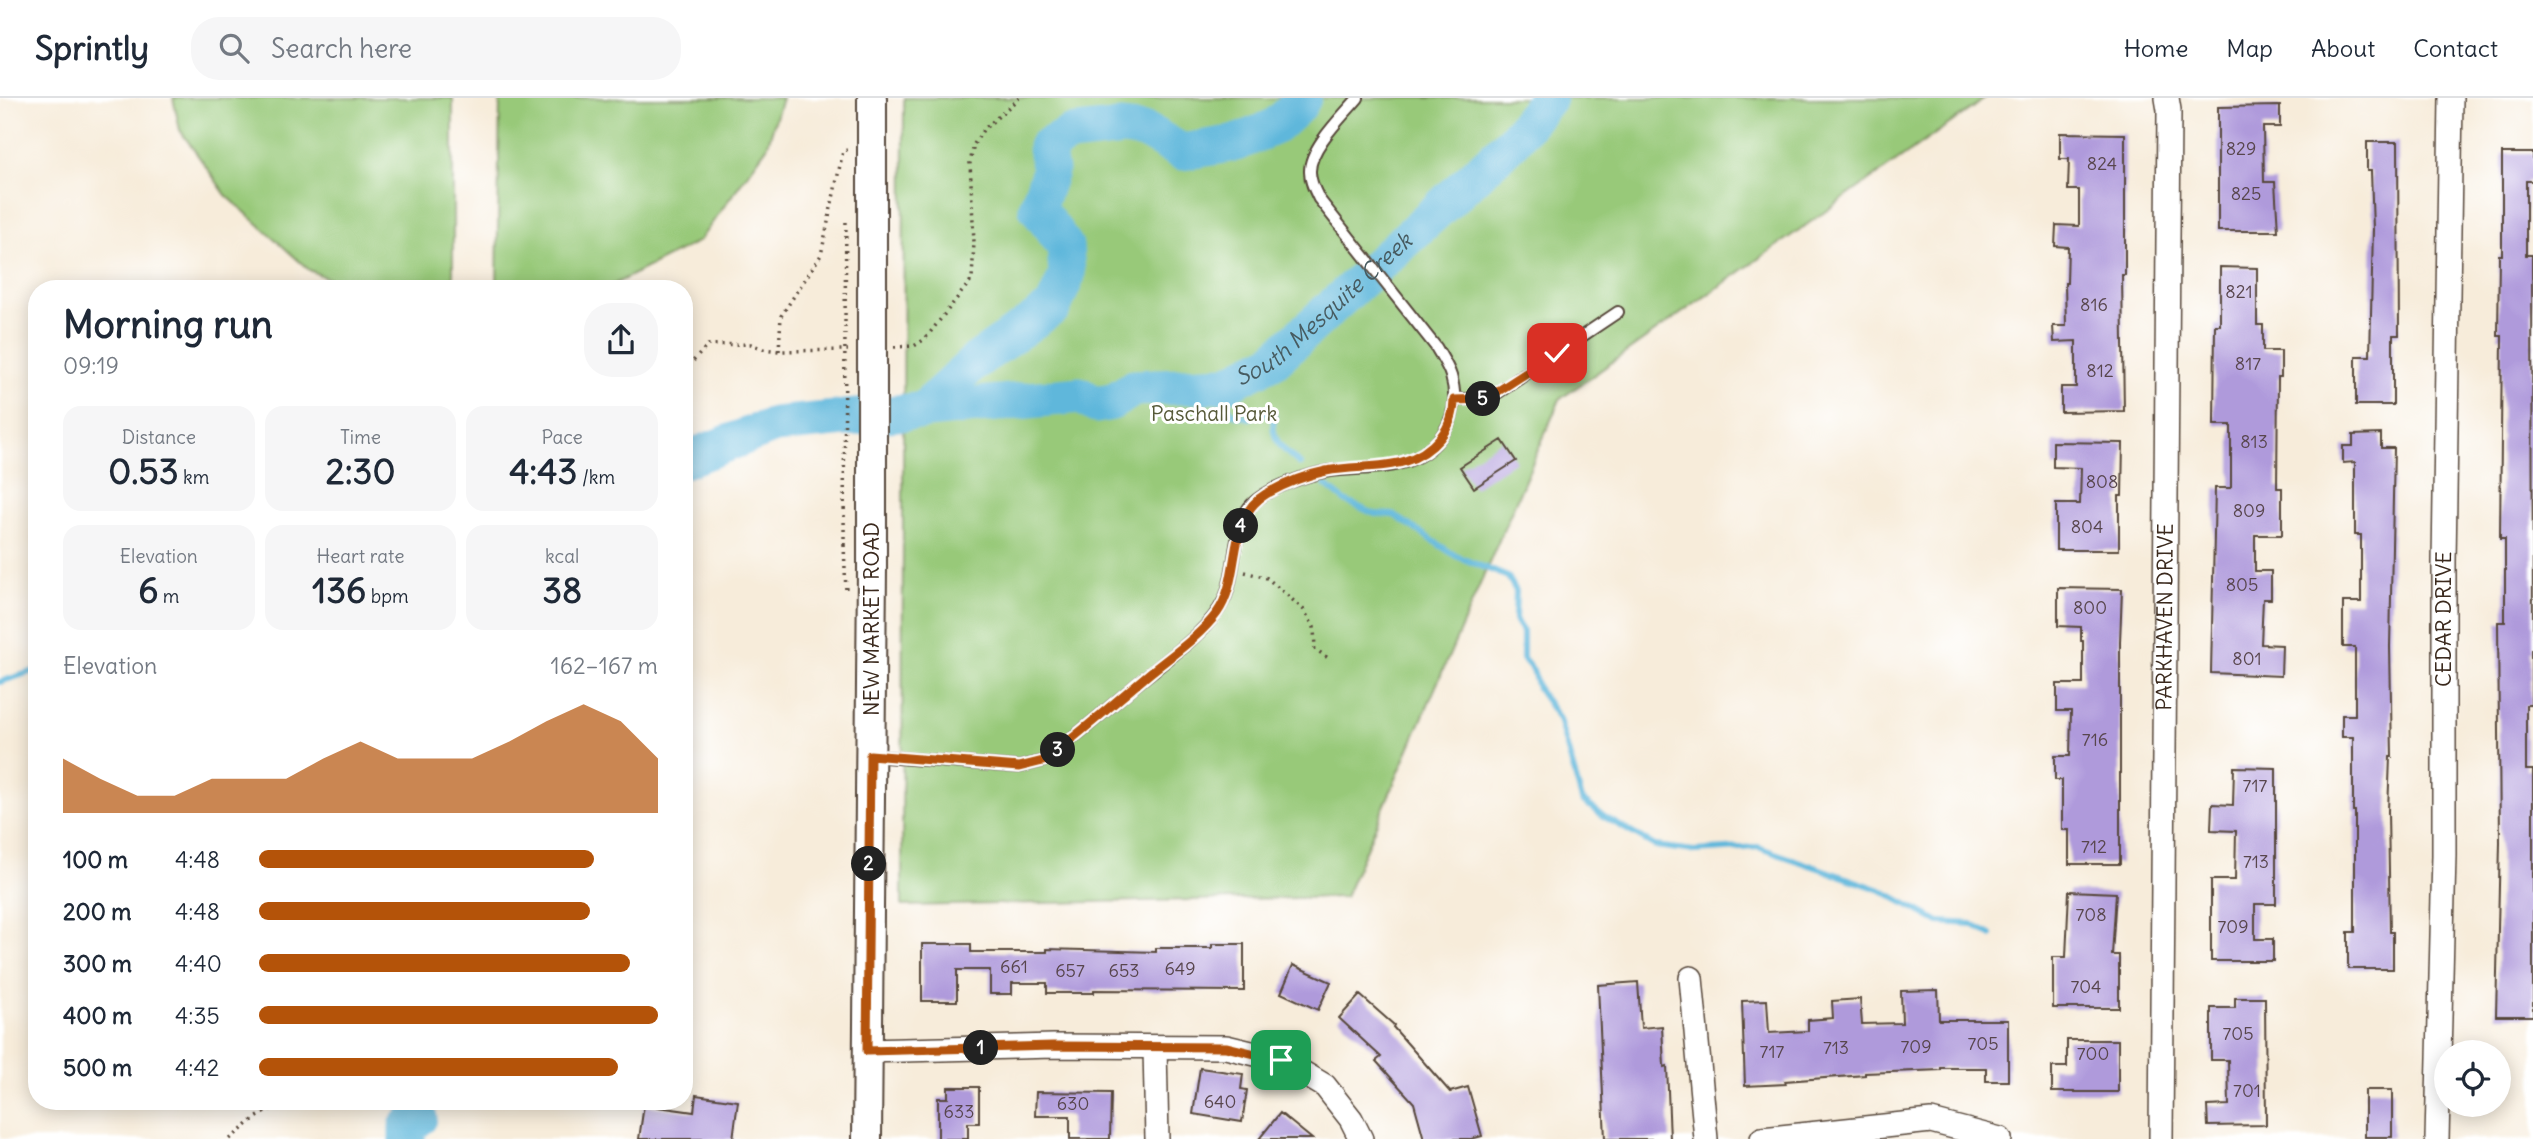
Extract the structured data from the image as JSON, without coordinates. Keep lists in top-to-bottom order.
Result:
{
  "streets": {
    "street": ["PARKHAVEN DRIVE", "NEW MARKET ROAD", "CEDAR DRIVE"]
  },
  "water": ["South Mesquite Creek"],
  "parks": ["Paschall Park"],
  "house_numbers": [
    "829",
    "824",
    "825",
    "821",
    "816",
    "817",
    "812",
    "813",
    "808",
    "809",
    "804",
    "805",
    "800",
    "801",
    "716",
    "717",
    "712",
    "713",
    "708",
    "709",
    "661",
    "649",
    "657",
    "653",
    "704",
    "705",
    "705",
    "709",
    "713",
    "717",
    "700",
    "701",
    "640",
    "630",
    "633"
  ],
  "page": {
    "header": "Sprintly",
    "search": "Search here",
    "nav": [
      "Home",
      "Map",
      "About",
      "Contact"
    ],
    "heading": ["Morning run", "09:19"],
    "pins": [
      "5",
      "4",
      "3",
      "2",
      "1"
    ],
    "stats": [
      ["Distance", "0.53 km"],
      ["Time", "2:30"],
      ["Pace", "4:43 /km"],
      ["Elevation", "6 m"],
      ["Heart rate", "136 bpm"],
      ["kcal", "38"]
    ],
    "chart": ["Elevation", "162–167 m"],
    "list": [
      {
        "name": "100 m",
        "note": "4:48"
      },
      {
        "name": "200 m",
        "note": "4:48"
      },
      {
        "name": "300 m",
        "note": "4:40"
      },
      {
        "name": "400 m",
        "note": "4:35"
      },
      {
        "name": "500 m",
        "note": "4:42"
      }
    ]
  }
}
